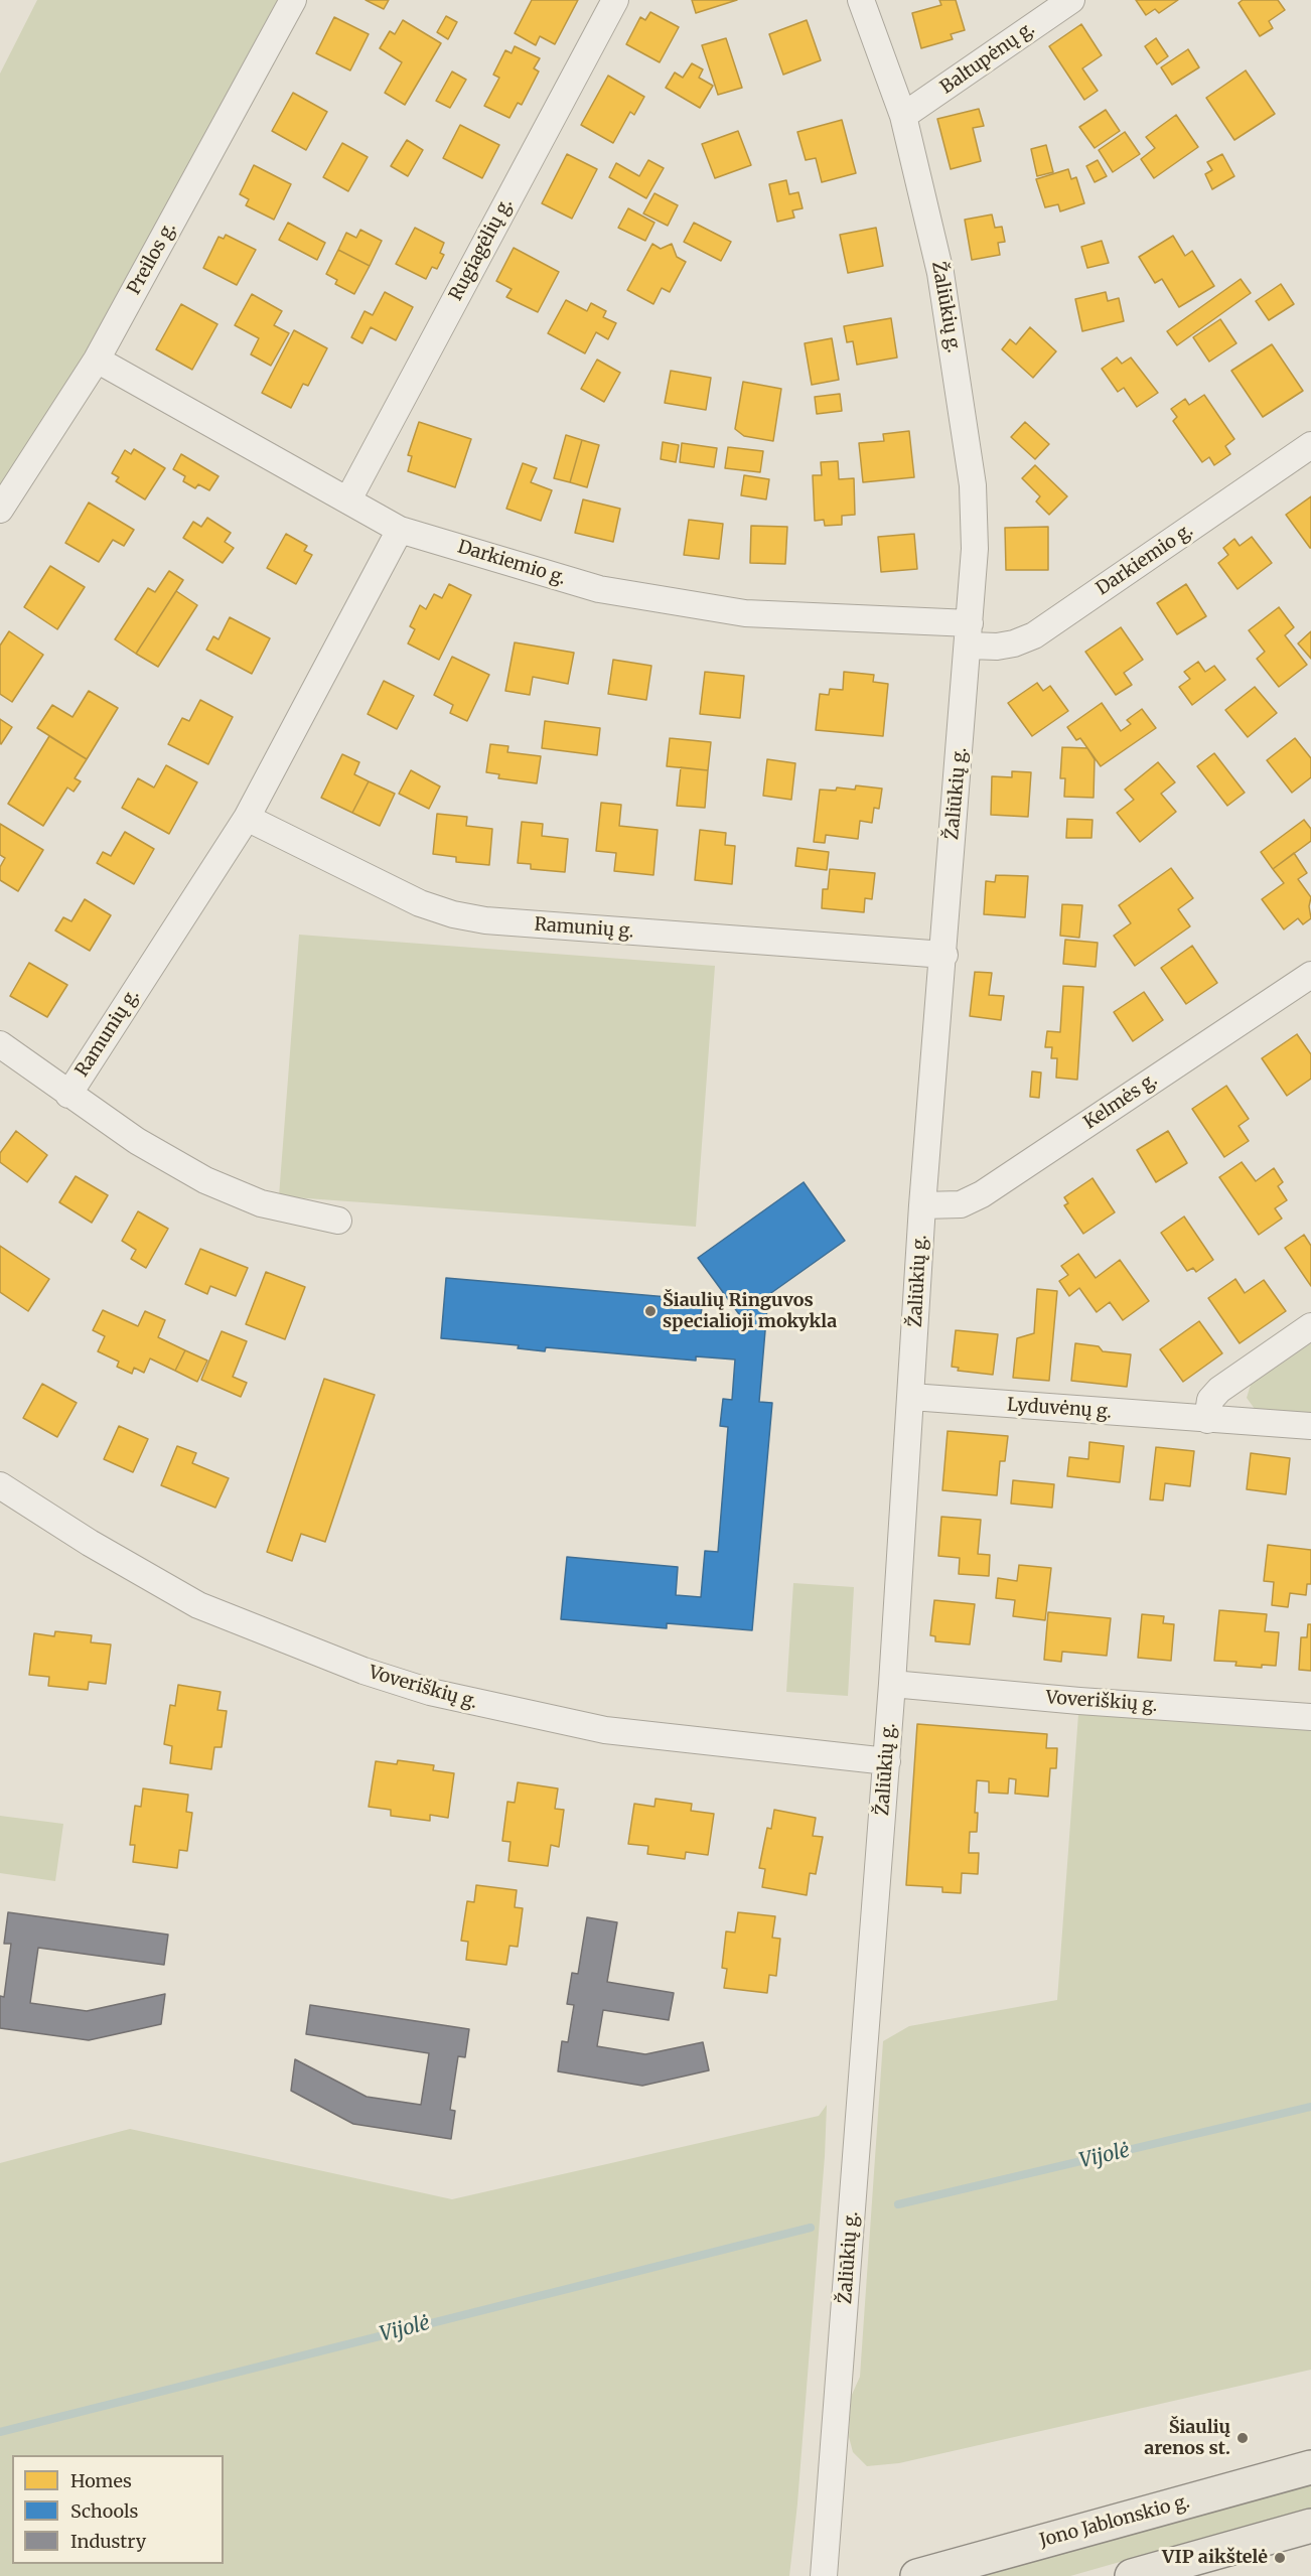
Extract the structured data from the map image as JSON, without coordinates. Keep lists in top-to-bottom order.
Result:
{
  "streets": {
    "main road": ["Jono Jablonskio g."],
    "street": [
      "Baltupėnų g.",
      "Rugiagėlių g.",
      "Preilos g.",
      "Žaliūkių g.",
      "Darkiemio g.",
      "Ramunių g.",
      "Kelmės g.",
      "Lyduvėnų g.",
      "Voveriškių g."
    ]
  },
  "crossings": [
    ["Baltupėnų g.", "Žaliūkių g."],
    ["Rugiagėlių g.", "Darkiemio g."],
    ["Preilos g.", "Darkiemio g."],
    ["Žaliūkių g.", "Darkiemio g."],
    ["Žaliūkių g.", "Ramunių g."],
    ["Žaliūkių g.", "Kelmės g."],
    ["Žaliūkių g.", "Lyduvėnų g."],
    ["Žaliūkių g.", "Voveriškių g."],
    ["Darkiemio g.", "Ramunių g."]
  ],
  "water": ["Vijolė"],
  "places": ["Šiaulių Ringuvos specialioji mokykla", "Šiaulių arenos st.", "VIP aikštelė"],
  "legend": ["Homes", "Schools", "Industry"]
}
